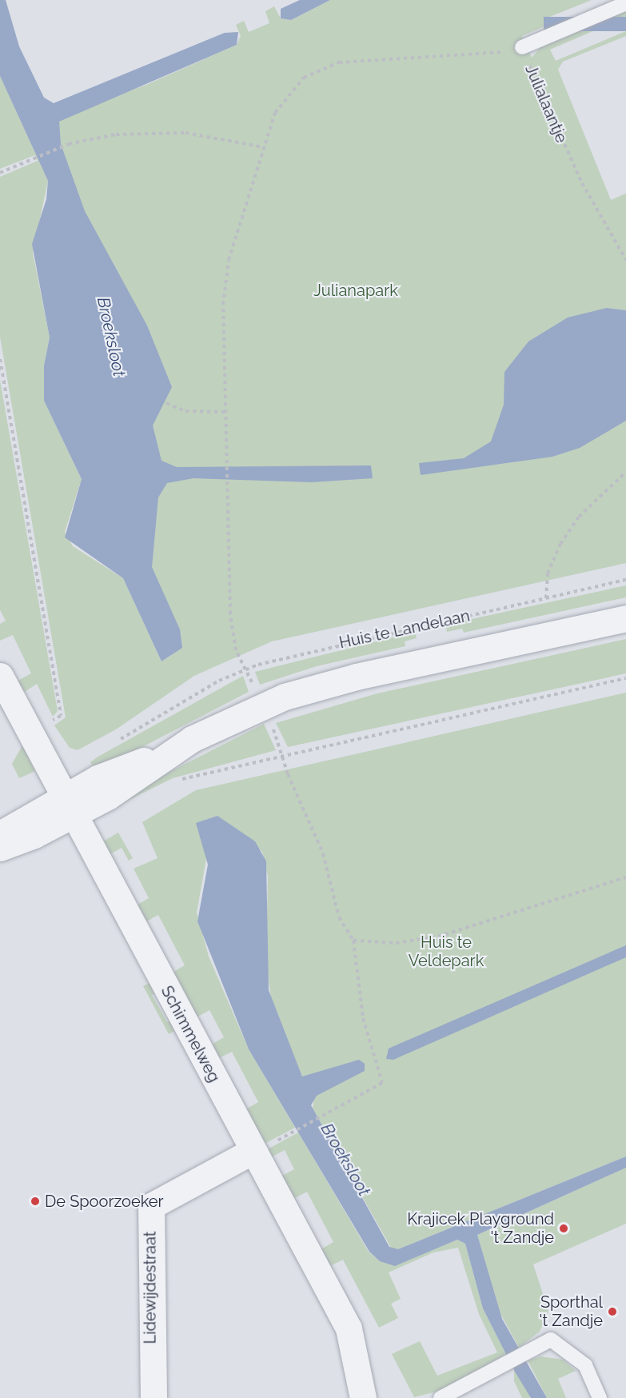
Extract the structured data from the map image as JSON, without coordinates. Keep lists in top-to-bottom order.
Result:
{
  "streets": {
    "street": ["Schimmelweg", "Lidewijdestraat"],
    "lane": ["Julialaantje"],
    "path": ["Huis te Landelaan"]
  },
  "crossings": [
    ["Schimmelweg", "Lidewijdestraat"]
  ],
  "water": ["Broeksloot"],
  "parks": ["Julianapark", "Huis te Veldepark"],
  "places": ["De Spoorzoeker", "Krajicek Playground 't Zandje", "Sporthal 't Zandje"]
}
